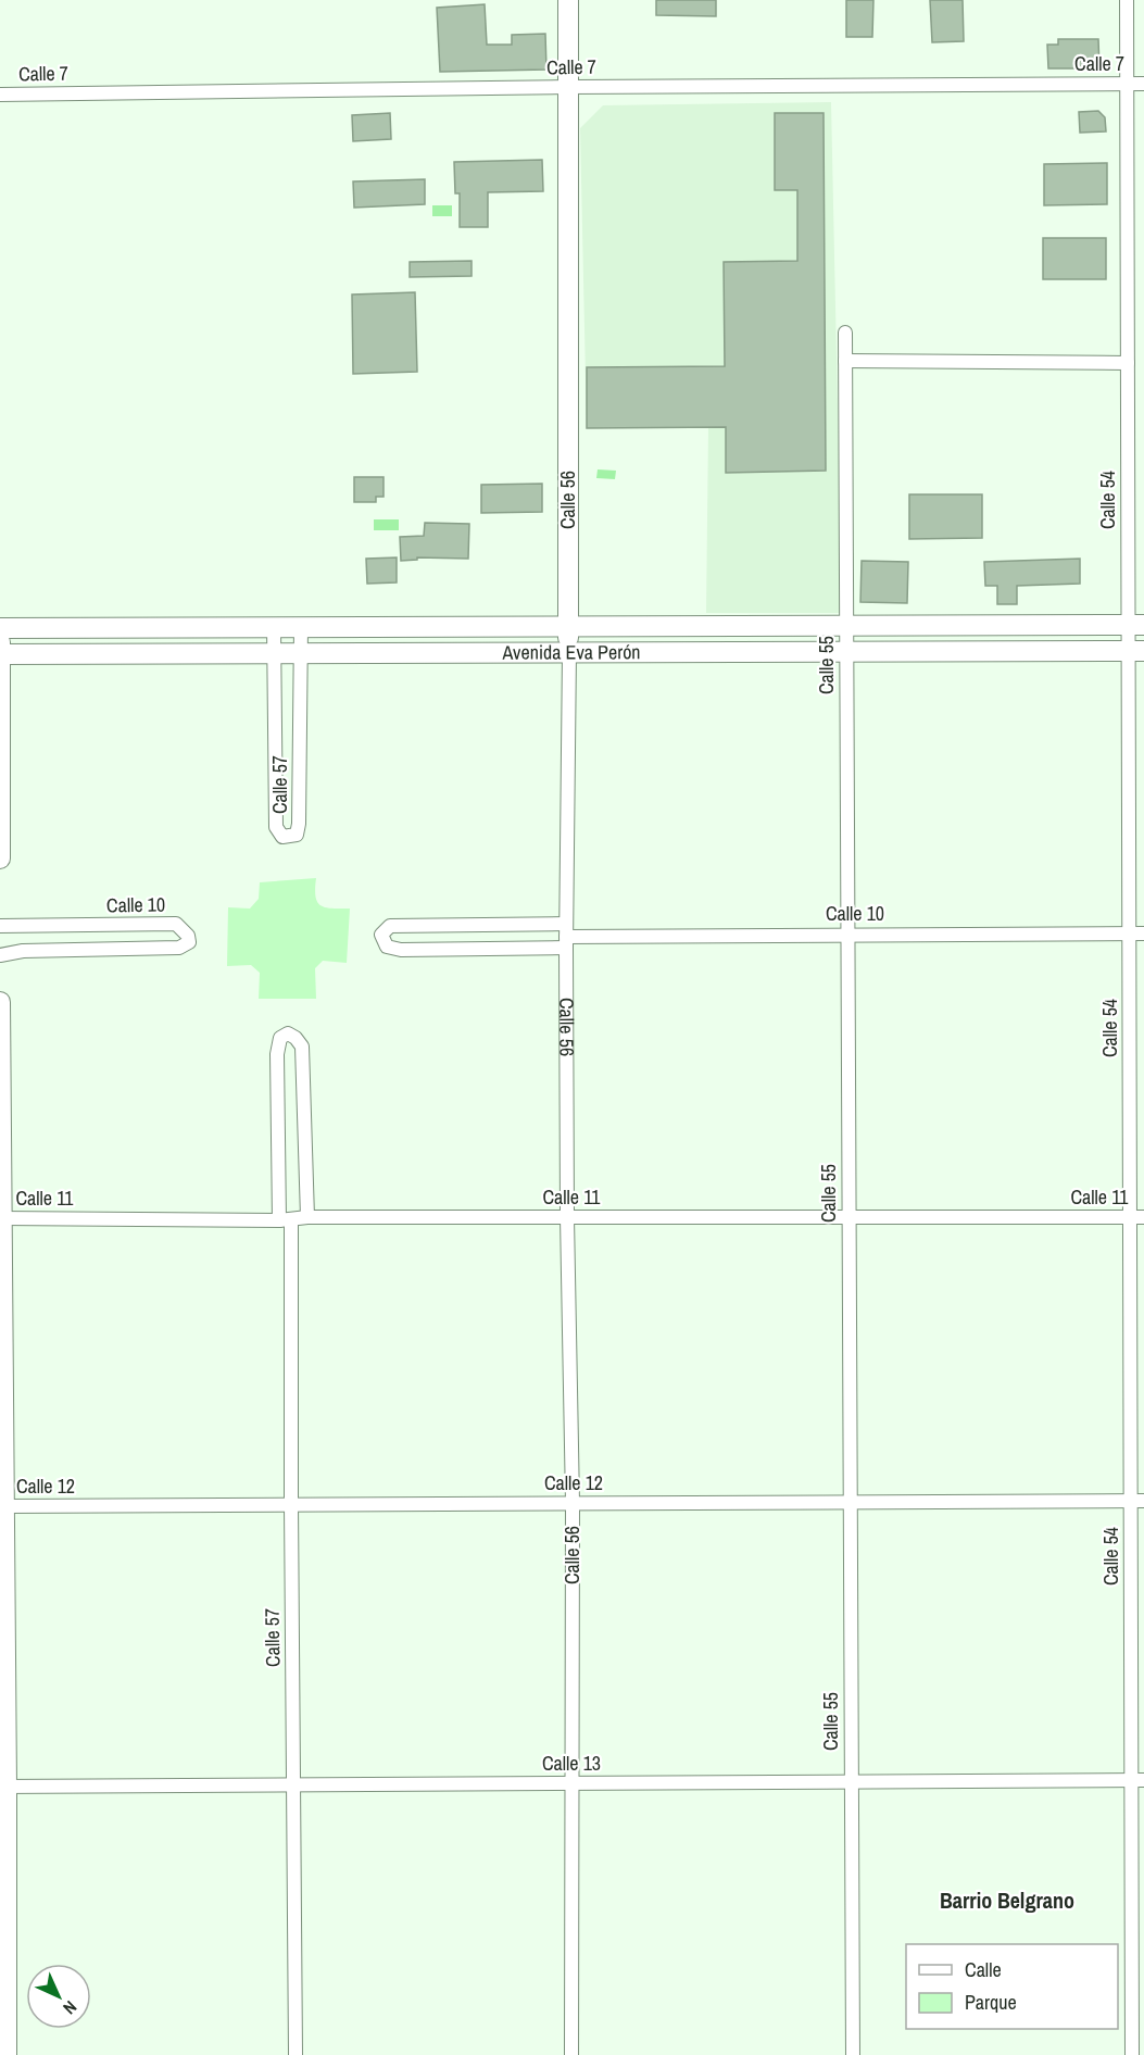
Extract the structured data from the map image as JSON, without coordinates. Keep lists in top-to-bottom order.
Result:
{
  "streets": {
    "main road": ["Calle 56", "Avenida Eva Perón"],
    "street": [
      "Calle 7",
      "Calle 54",
      "Calle 55",
      "Calle 57",
      "Calle 10",
      "Calle 11",
      "Calle 12",
      "Calle 13"
    ]
  },
  "crossings": [
    ["Calle 7", "Calle 56"],
    ["Calle 7", "Calle 54"],
    ["Calle 56", "Avenida Eva Perón"],
    ["Calle 56", "Calle 10"],
    ["Calle 56", "Calle 11"],
    ["Calle 56", "Calle 12"],
    ["Calle 56", "Calle 13"],
    ["Calle 54", "Avenida Eva Perón"],
    ["Calle 54", "Calle 10"],
    ["Calle 54", "Calle 11"],
    ["Calle 54", "Calle 12"],
    ["Calle 54", "Calle 13"],
    ["Avenida Eva Perón", "Calle 55"],
    ["Avenida Eva Perón", "Calle 57"],
    ["Calle 55", "Calle 10"],
    ["Calle 55", "Calle 11"],
    ["Calle 55", "Calle 12"],
    ["Calle 55", "Calle 13"],
    ["Calle 57", "Calle 11"],
    ["Calle 57", "Calle 12"],
    ["Calle 57", "Calle 13"]
  ],
  "districts": ["Barrio Belgrano"],
  "legend": ["Calle", "Parque"],
  "north": "bottom right"
}
